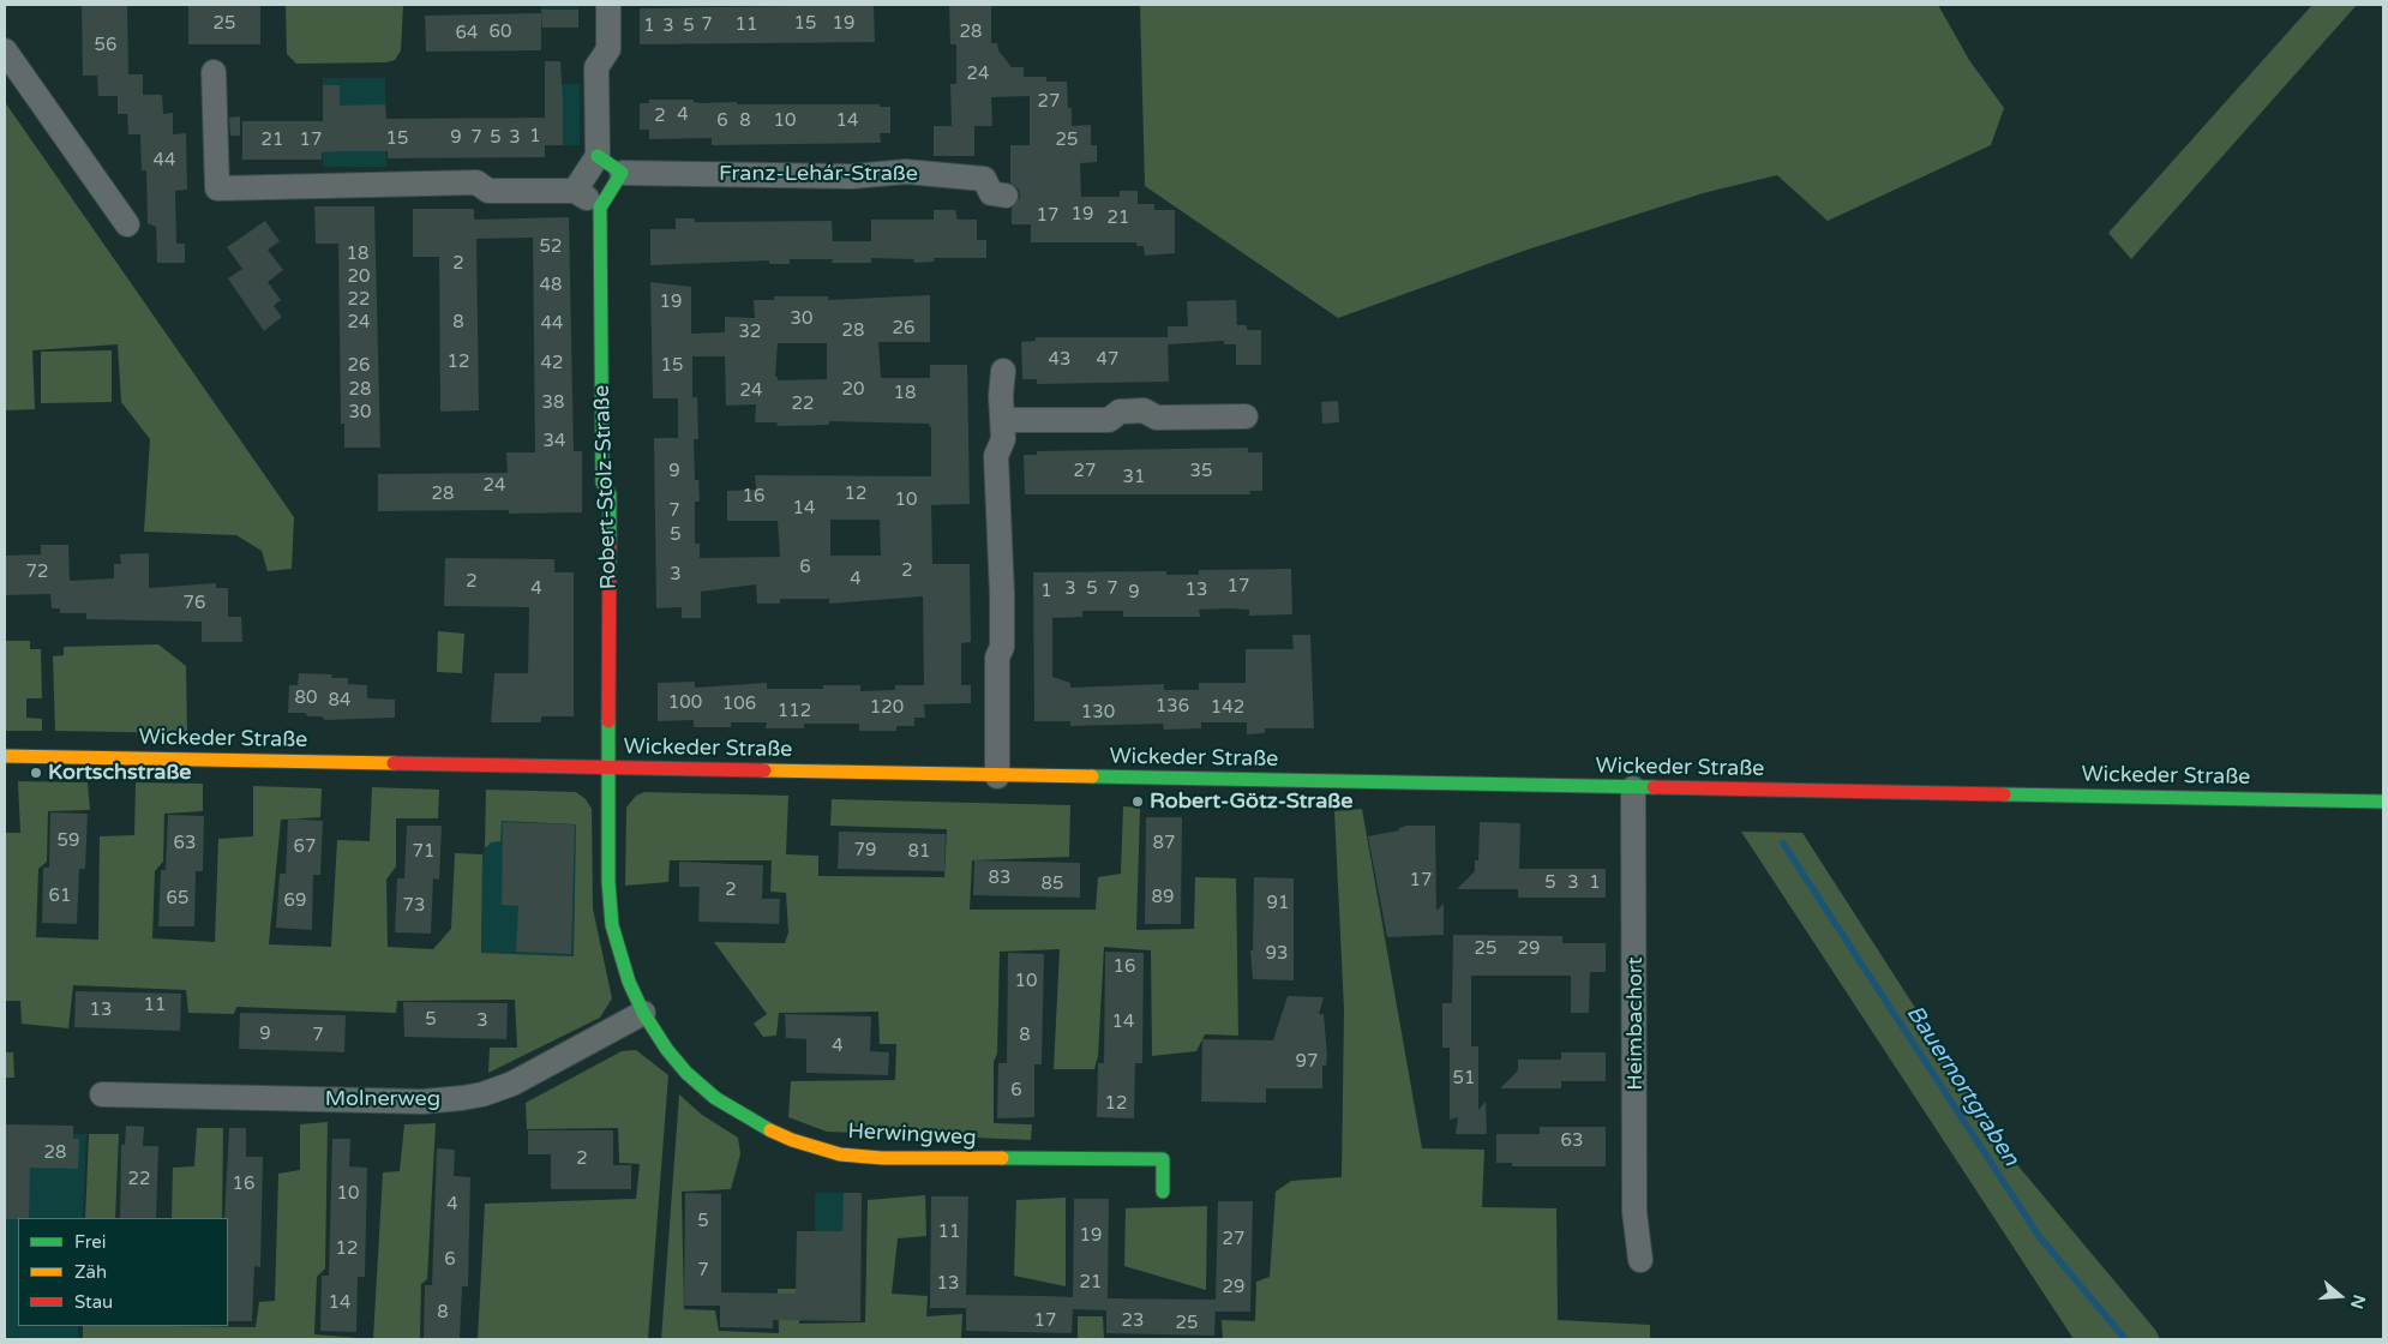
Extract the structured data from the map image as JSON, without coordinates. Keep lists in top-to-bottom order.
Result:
{
  "streets": {
    "street": [
      "Franz-Lehár-Straße",
      "Robert-Stolz-Straße",
      "Wickeder Straße",
      "Heimbachort",
      "Molnerweg",
      "Herwingweg"
    ]
  },
  "crossings": [
    ["Robert-Stolz-Straße", "Wickeder Straße"],
    ["Robert-Stolz-Straße", "Herwingweg"],
    ["Wickeder Straße", "Heimbachort"],
    ["Wickeder Straße", "Herwingweg"],
    ["Molnerweg", "Herwingweg"]
  ],
  "water": ["Bauernortgraben"],
  "places": ["Kortschstraße", "Robert-Götz-Straße"],
  "house_numbers": [
    "25",
    "15",
    "19",
    "7",
    "11",
    "1",
    "3",
    "5",
    "60",
    "28",
    "64",
    "56",
    "24",
    "27",
    "4",
    "2",
    "6",
    "8",
    "10",
    "14",
    "1",
    "9",
    "7",
    "5",
    "3",
    "15",
    "21",
    "17",
    "25",
    "44",
    "19",
    "17",
    "21",
    "52",
    "18",
    "2",
    "20",
    "48",
    "22",
    "19",
    "30",
    "24",
    "8",
    "44",
    "26",
    "28",
    "32",
    "43",
    "47",
    "12",
    "42",
    "26",
    "15",
    "28",
    "20",
    "24",
    "18",
    "38",
    "22",
    "30",
    "34",
    "9",
    "27",
    "35",
    "31",
    "24",
    "28",
    "12",
    "16",
    "10",
    "14",
    "7",
    "5",
    "6",
    "2",
    "72",
    "3",
    "4",
    "2",
    "17",
    "4",
    "3",
    "5",
    "7",
    "13",
    "1",
    "9",
    "76",
    "80",
    "84",
    "100",
    "106",
    "136",
    "120",
    "142",
    "112",
    "130",
    "59",
    "63",
    "87",
    "67",
    "79",
    "71",
    "81",
    "83",
    "17",
    "5",
    "3",
    "1",
    "85",
    "2",
    "61",
    "89",
    "65",
    "69",
    "91",
    "73",
    "25",
    "29",
    "93",
    "16",
    "10",
    "11",
    "13",
    "5",
    "3",
    "14",
    "9",
    "7",
    "8",
    "4",
    "97",
    "51",
    "6",
    "12",
    "63",
    "28",
    "2",
    "22",
    "16",
    "10",
    "4",
    "5",
    "11",
    "19",
    "27",
    "12",
    "6",
    "7",
    "21",
    "13",
    "29",
    "14",
    "8",
    "17",
    "23",
    "25"
  ],
  "legend": ["Frei", "Zäh", "Stau"],
  "north": "right"
}
